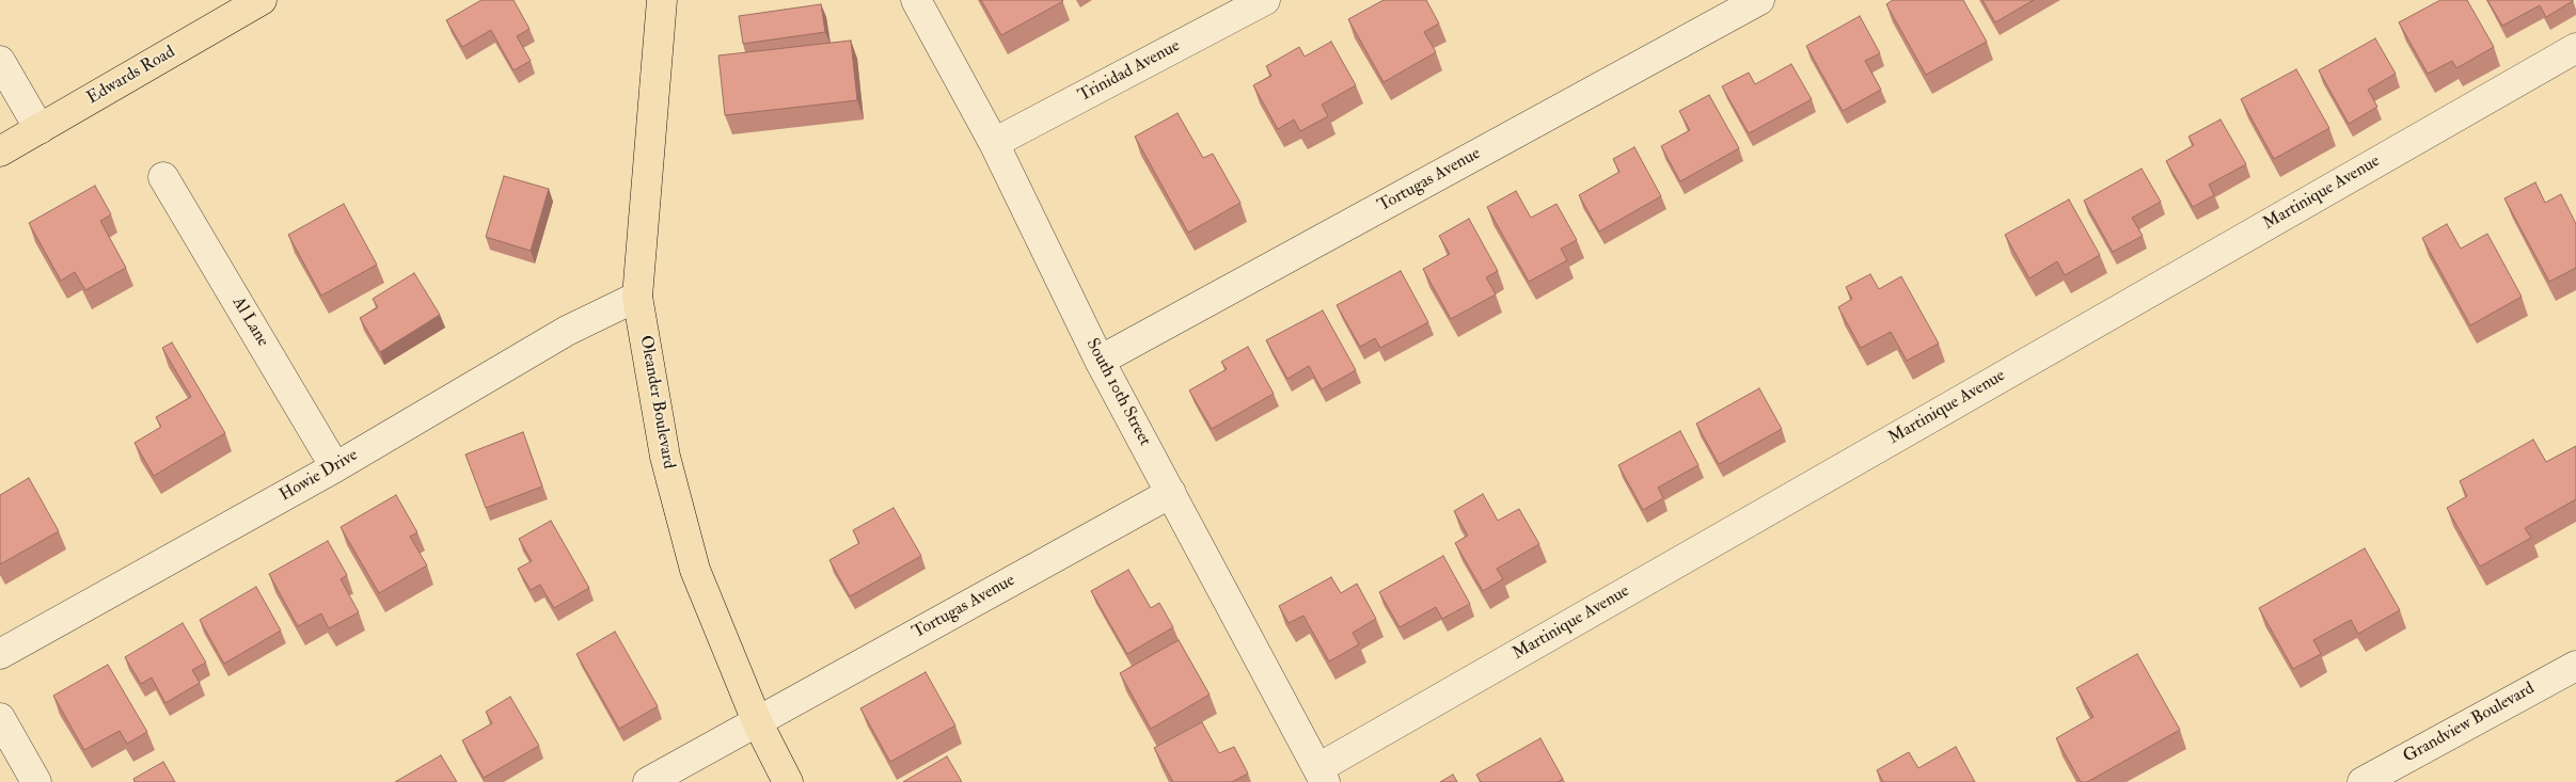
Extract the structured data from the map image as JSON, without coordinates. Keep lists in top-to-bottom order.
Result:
{
  "streets": {
    "main road": ["Edwards Road", "Oleander Boulevard"],
    "street": [
      "Trinidad Avenue",
      "Tortugas Avenue",
      "Martinique Avenue",
      "Al Lane",
      "South 10th Street",
      "Howie Drive",
      "Grandview Boulevard"
    ]
  },
  "crossings": [
    ["Trinidad Avenue", "South 10th Street"],
    ["Tortugas Avenue", "South 10th Street"],
    ["Tortugas Avenue", "Oleander Boulevard"],
    ["Martinique Avenue", "South 10th Street"],
    ["Al Lane", "Howie Drive"],
    ["Oleander Boulevard", "Howie Drive"]
  ]
}
